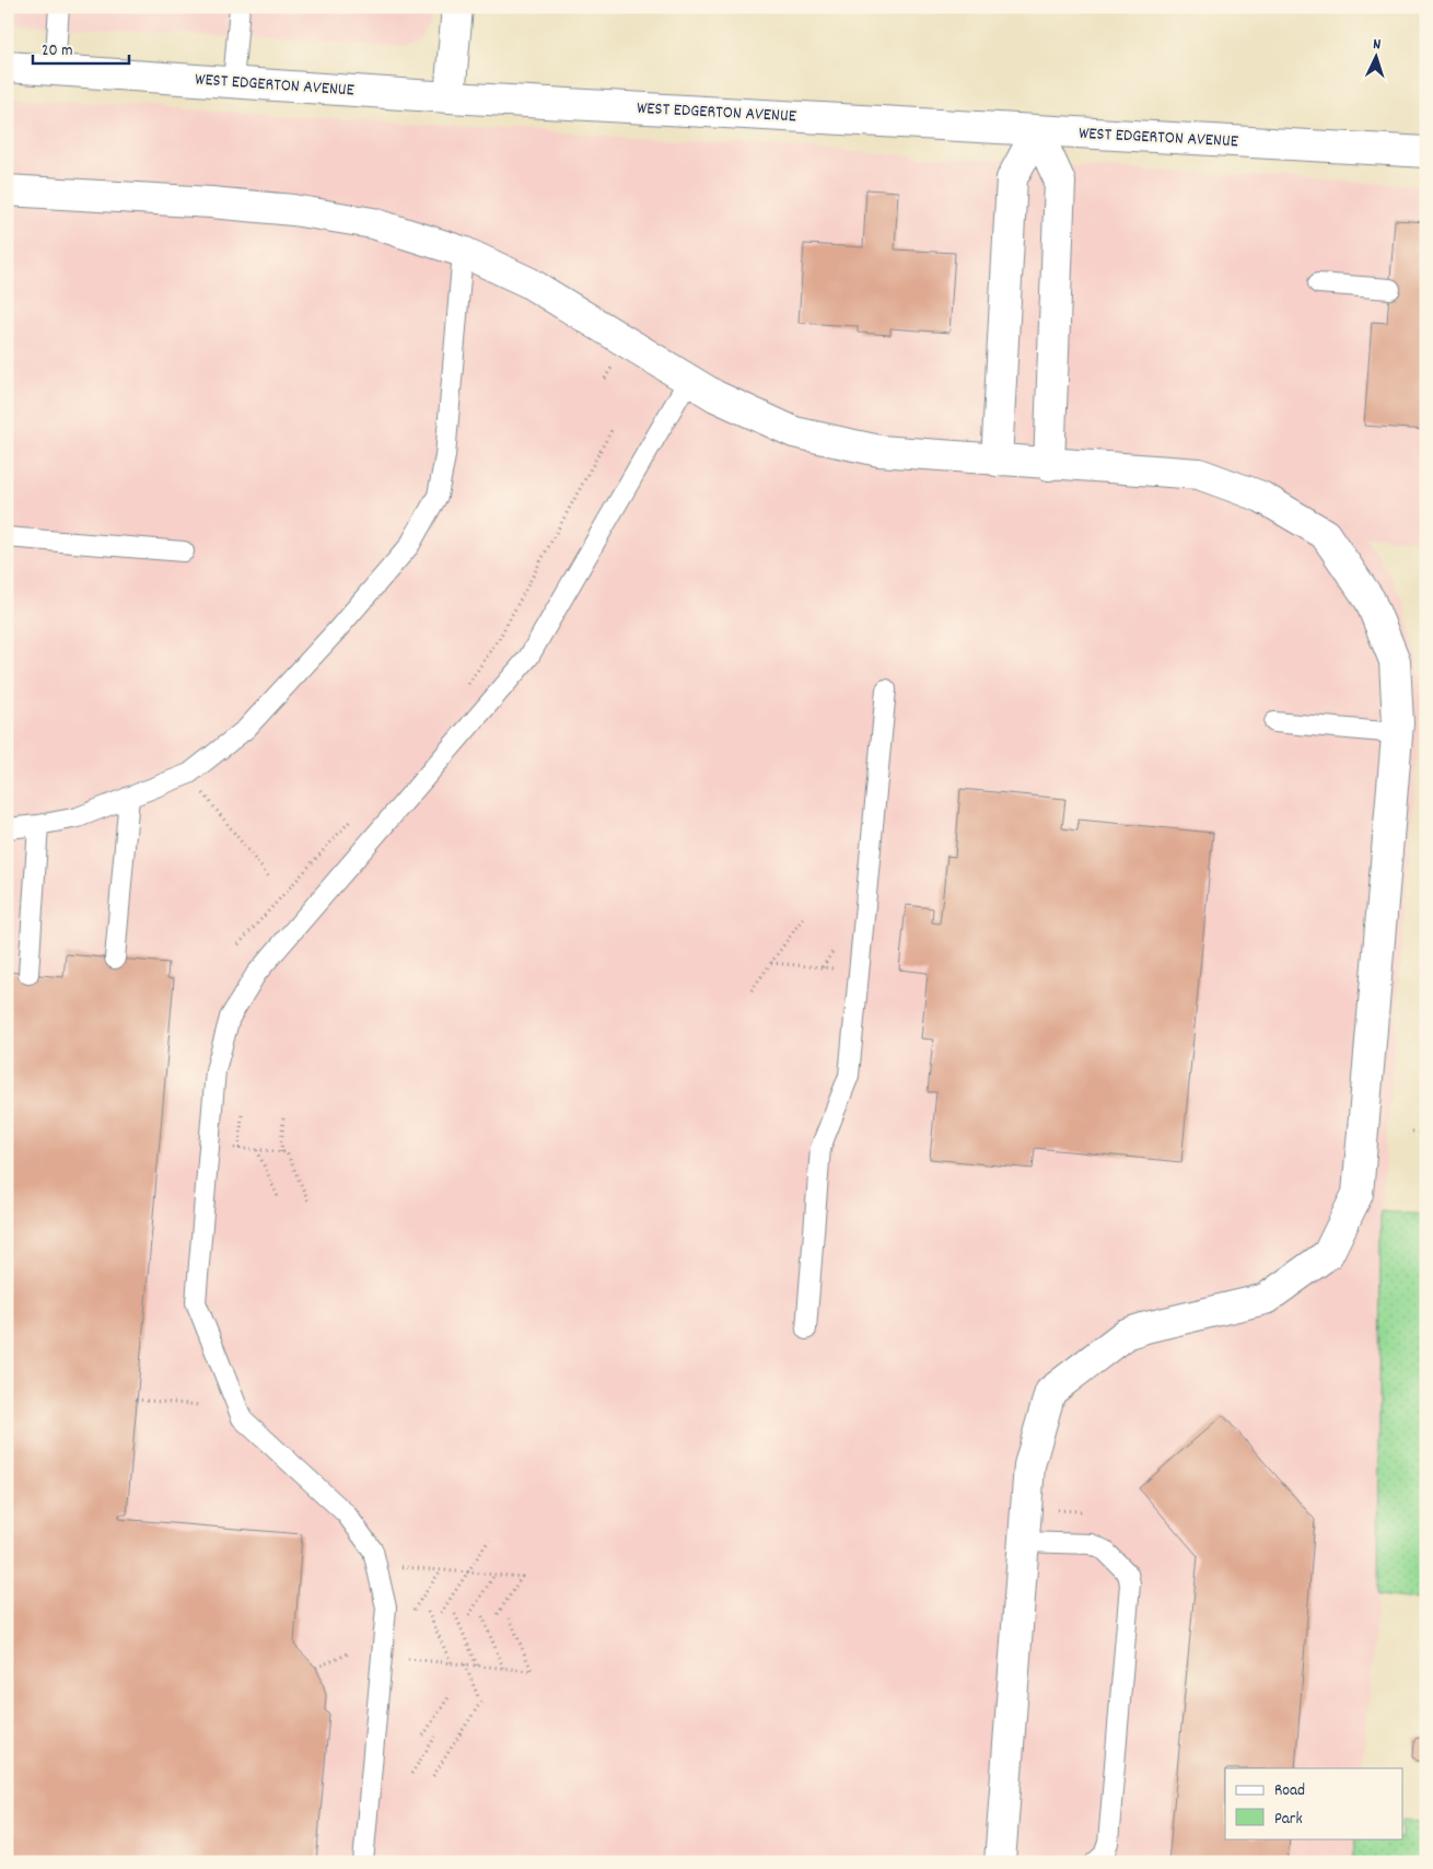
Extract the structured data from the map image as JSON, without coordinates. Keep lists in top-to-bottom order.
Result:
{
  "streets": {
    "street": ["WEST EDGERTON AVENUE"]
  },
  "legend": ["Road", "Park"],
  "scale_bar": "20 m",
  "north": "top"
}
